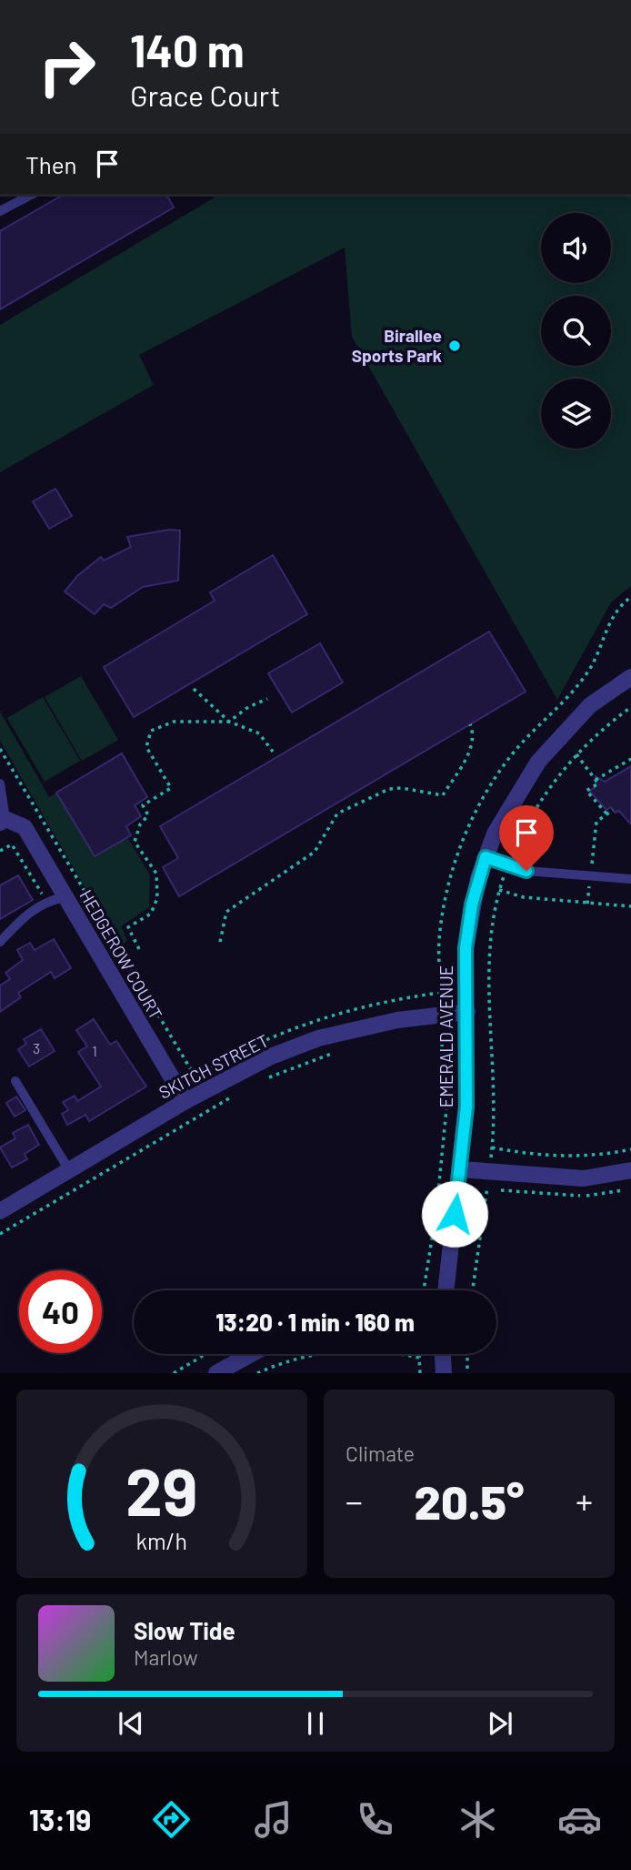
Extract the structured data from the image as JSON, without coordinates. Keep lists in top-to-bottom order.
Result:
{
  "streets": {
    "street": ["HEDGEROW COURT", "EMERALD AVENUE", "SKITCH STREET"]
  },
  "crossings": [
    ["HEDGEROW COURT", "SKITCH STREET"],
    ["EMERALD AVENUE", "SKITCH STREET"]
  ],
  "places": ["Birallee Sports Park"],
  "house_numbers": ["3", "1"],
  "page": {
    "turn": ["140 m", "Grace Court"],
    "then": "Then",
    "limit": "40",
    "trip": "13:20 · 1 min · 160 m",
    "tile": "Climate",
    "heat": ["−", "20.5°", "+"],
    "song": ["Slow Tide", "Marlow"],
    "tabs": "13:19",
    "gauge": ["29", "km/h"]
  }
}
